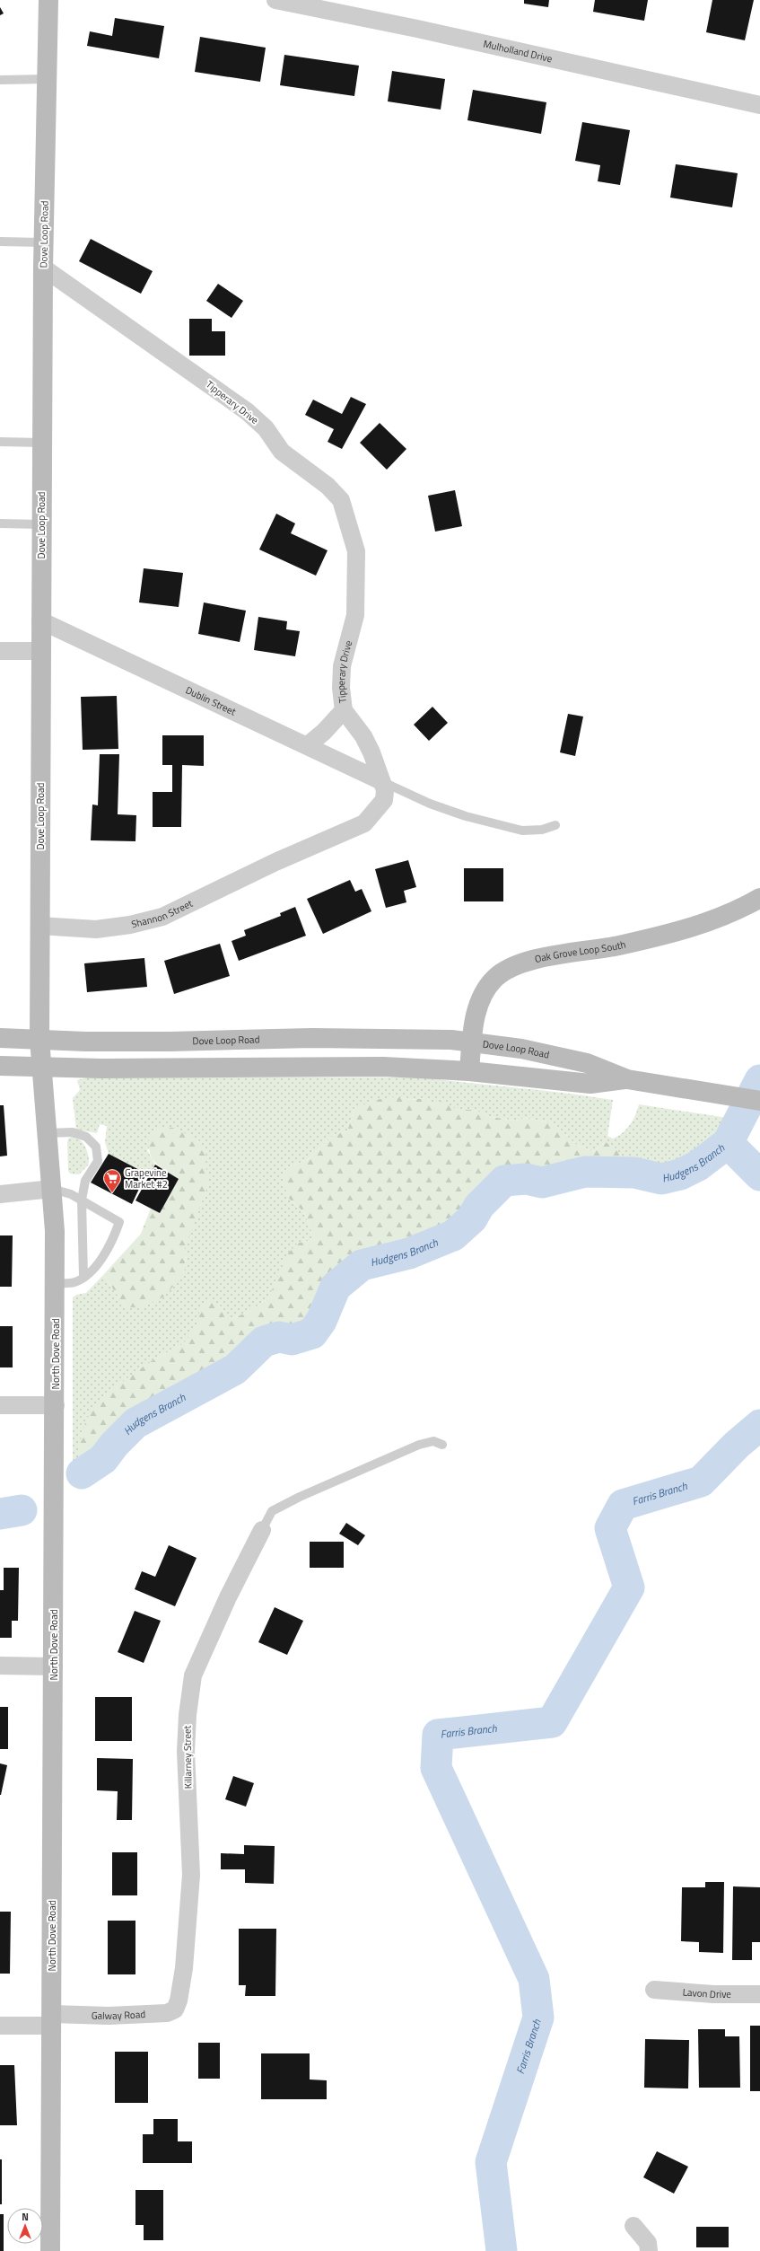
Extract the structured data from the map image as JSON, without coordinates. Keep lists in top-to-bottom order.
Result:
{
  "streets": {
    "street": [
      "Mulholland Drive",
      "Dove Loop Road",
      "Tipperary Drive",
      "Dublin Street",
      "Shannon Street",
      "Oak Grove Loop South",
      "North Dove Road",
      "Killarney Street",
      "Lavon Drive",
      "Galway Road"
    ]
  },
  "crossings": [
    ["Dove Loop Road", "Tipperary Drive"],
    ["Dove Loop Road", "Dublin Street"],
    ["Dove Loop Road", "Shannon Street"],
    ["Dove Loop Road", "Oak Grove Loop South"],
    ["Dove Loop Road", "North Dove Road"],
    ["Tipperary Drive", "Dublin Street"],
    ["Tipperary Drive", "Shannon Street"],
    ["North Dove Road", "Galway Road"],
    ["Killarney Street", "Galway Road"]
  ],
  "water": ["Hudgens Branch", "Farris Branch"],
  "places": {
    "supermarket": ["Grapevine Market #2"]
  },
  "north": "top"
}
